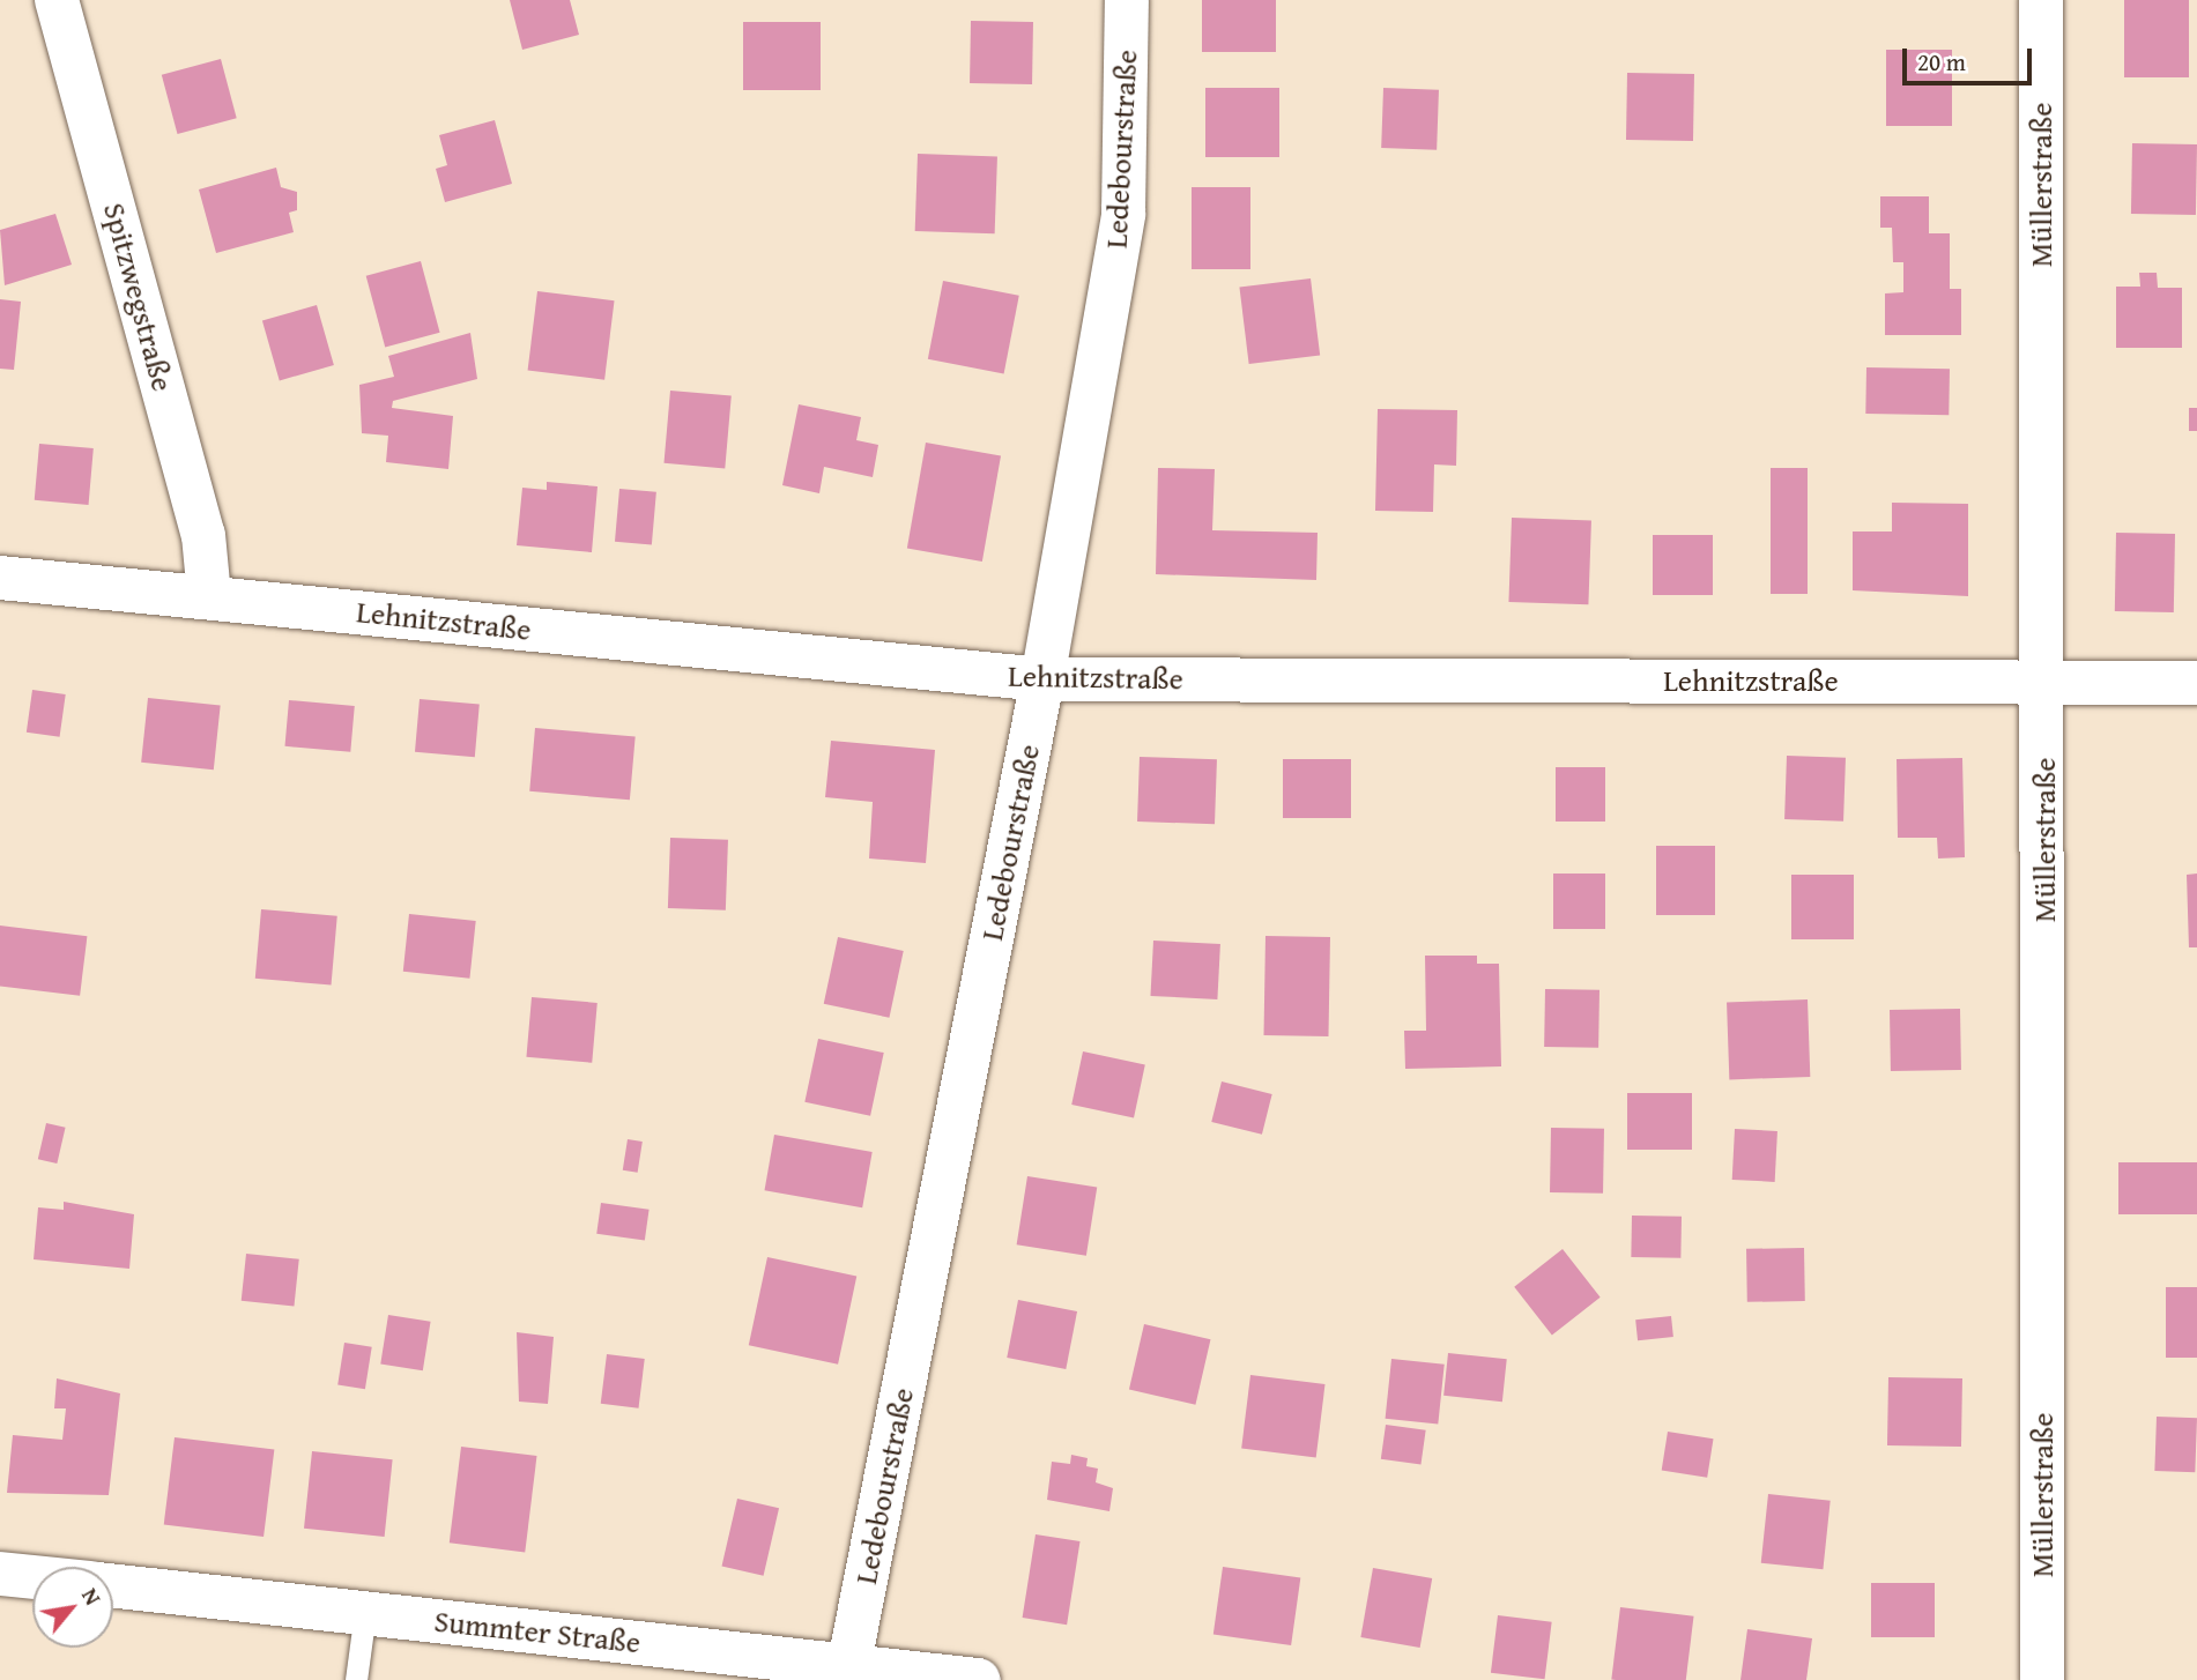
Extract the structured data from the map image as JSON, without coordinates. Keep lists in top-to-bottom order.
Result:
{
  "streets": {
    "street": [
      "Ledebourstraße",
      "Müllerstraße",
      "Spitzwegstraße",
      "Lehnitzstraße",
      "Summter Straße"
    ]
  },
  "crossings": [
    ["Ledebourstraße", "Lehnitzstraße"],
    ["Ledebourstraße", "Summter Straße"],
    ["Müllerstraße", "Lehnitzstraße"],
    ["Spitzwegstraße", "Lehnitzstraße"]
  ],
  "scale_bar": "20 m",
  "north": "top right"
}
